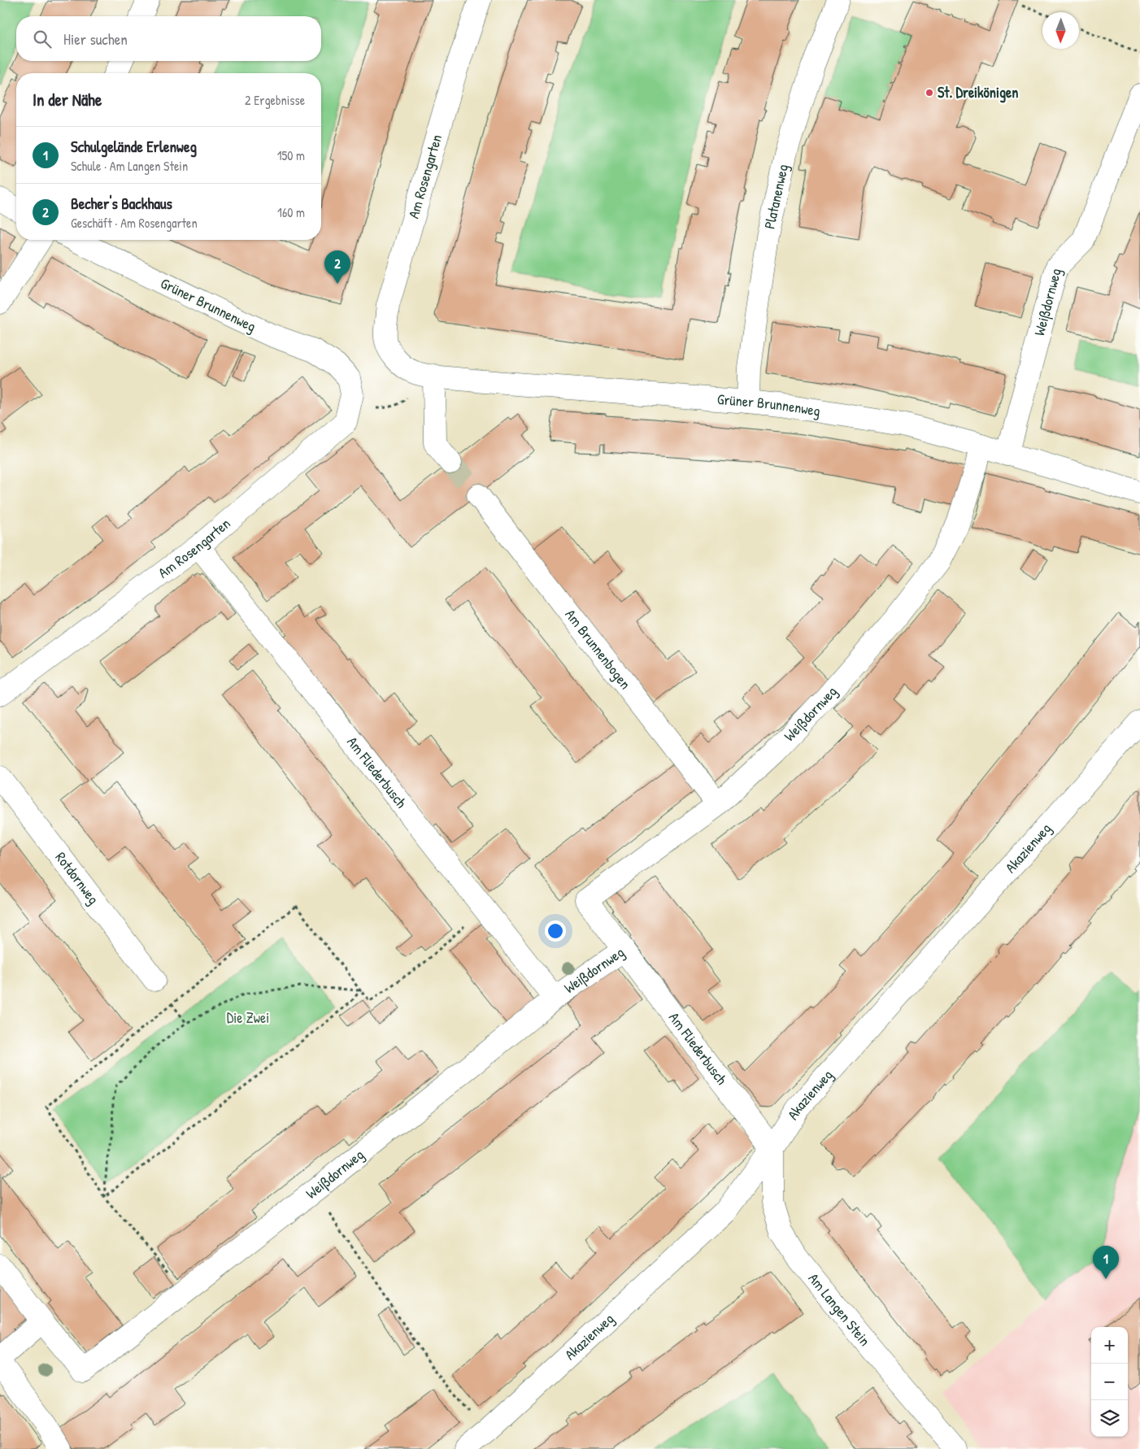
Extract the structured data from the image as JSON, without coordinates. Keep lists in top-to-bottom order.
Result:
{
  "streets": {
    "street": [
      "Am Rosengarten",
      "Platanenweg",
      "Weißdornweg",
      "Grüner Brunnenweg",
      "Am Brunnenbogen",
      "Am Fliederbusch",
      "Akazienweg",
      "Rotdornweg",
      "Am Langen Stein"
    ]
  },
  "crossings": [
    ["Am Rosengarten", "Grüner Brunnenweg"],
    ["Am Rosengarten", "Am Fliederbusch"],
    ["Platanenweg", "Grüner Brunnenweg"],
    ["Weißdornweg", "Grüner Brunnenweg"],
    ["Weißdornweg", "Am Brunnenbogen"],
    ["Weißdornweg", "Am Fliederbusch"],
    ["Am Fliederbusch", "Akazienweg"],
    ["Am Fliederbusch", "Am Langen Stein"],
    ["Akazienweg", "Am Langen Stein"]
  ],
  "parks": ["Die Zwei"],
  "places": ["St. Dreikönigen"],
  "north": "bottom",
  "page": {
    "search": "Hier suchen",
    "heading": ["In der Nähe", "2 Ergebnisse"],
    "list": [
      {
        "mark": "1",
        "name": "Schulgelände Erlenweg",
        "note": "Schule · Am Langen Stein",
        "value": "150 m"
      },
      {
        "mark": "2",
        "name": "Becher's Backhaus",
        "note": "Geschäft · Am Rosengarten",
        "value": "160 m"
      }
    ],
    "pins": ["2", "1"],
    "map_buttons": ["+", "−"]
  }
}
